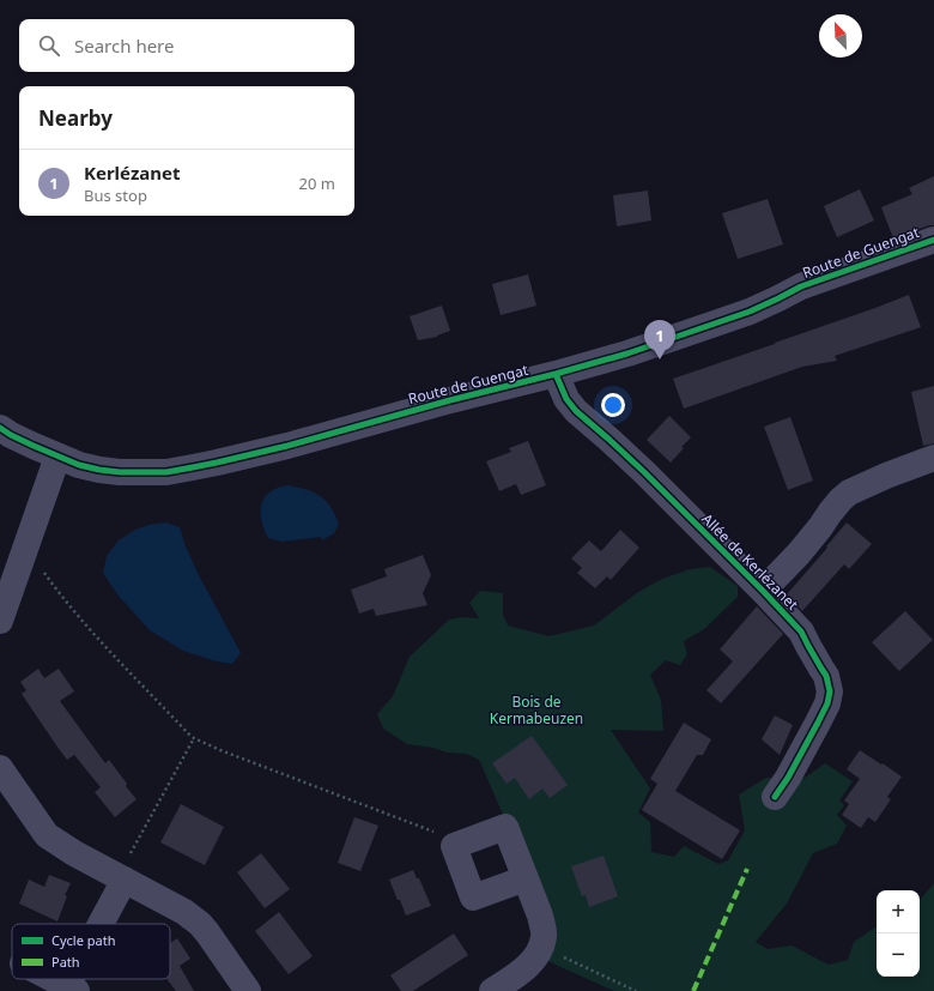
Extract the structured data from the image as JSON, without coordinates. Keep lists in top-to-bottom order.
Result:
{
  "streets": {
    "street": ["Route de Guengat", "Allée de Kerlézanet"]
  },
  "crossings": [
    ["Route de Guengat", "Allée de Kerlézanet"]
  ],
  "parks": ["Bois de Kermabeuzen"],
  "legend": ["Cycle path", "Path"],
  "north": "top left",
  "page": {
    "search": "Search here",
    "heading": "Nearby",
    "list": [
      {
        "mark": "1",
        "name": "Kerlézanet",
        "note": "Bus stop",
        "value": "20 m"
      }
    ],
    "pins": "1",
    "map_buttons": ["+", "−"]
  }
}
